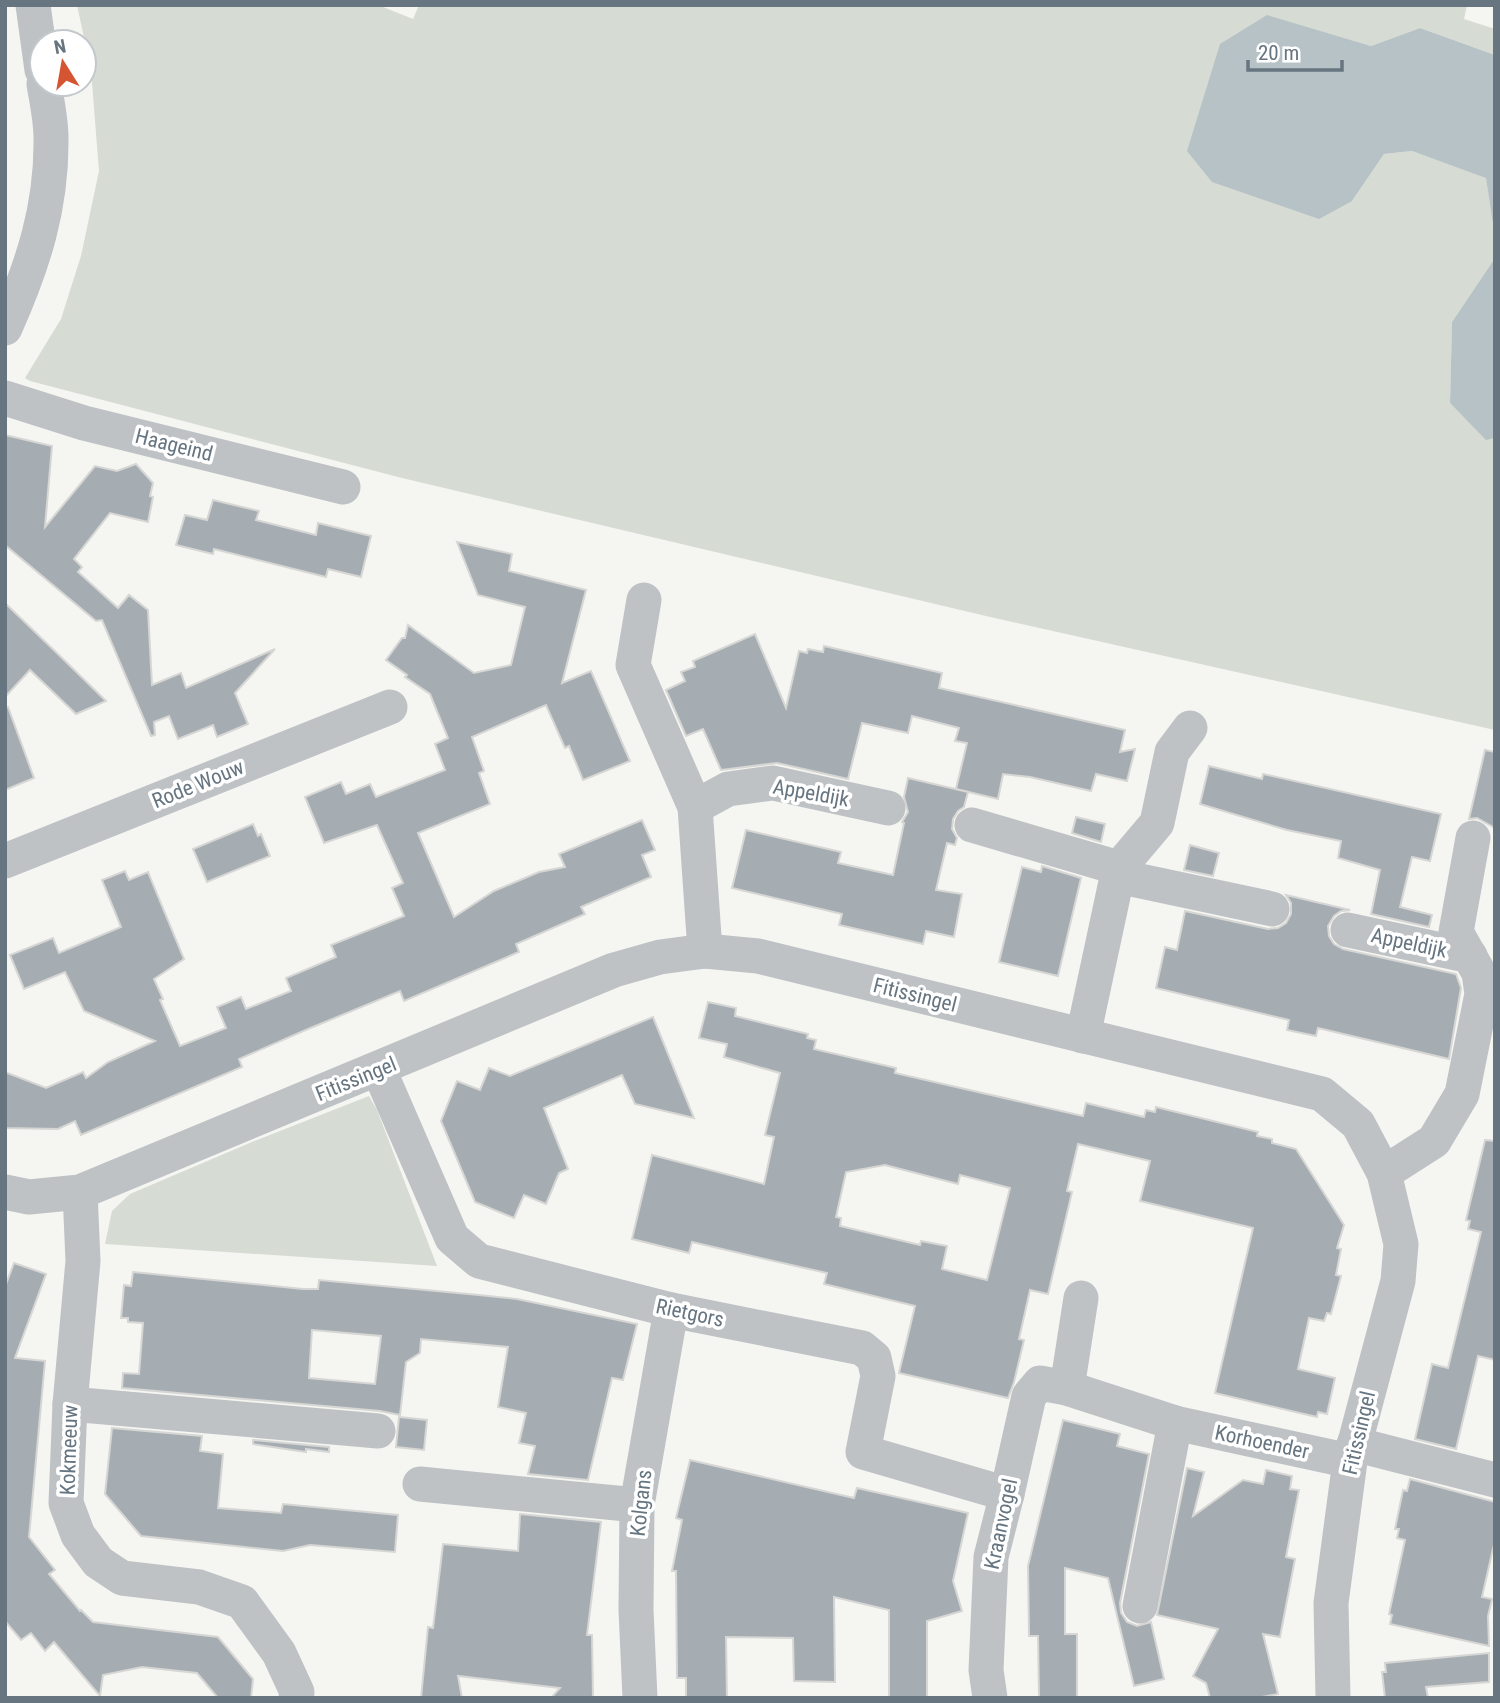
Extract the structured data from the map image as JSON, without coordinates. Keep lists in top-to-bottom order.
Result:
{
  "streets": {
    "street": [
      "Haageind",
      "Rode Wouw",
      "Appeldijk",
      "Fitissingel",
      "Rietgors",
      "Korhoender",
      "Kokmeeuw",
      "Kolgans",
      "Kraanvogel"
    ]
  },
  "crossings": [
    ["Fitissingel", "Rietgors"],
    ["Fitissingel", "Korhoender"],
    ["Fitissingel", "Kokmeeuw"],
    ["Rietgors", "Kolgans"],
    ["Rietgors", "Kraanvogel"],
    ["Korhoender", "Kraanvogel"]
  ],
  "scale_bar": "20 m",
  "north": "top"
}
